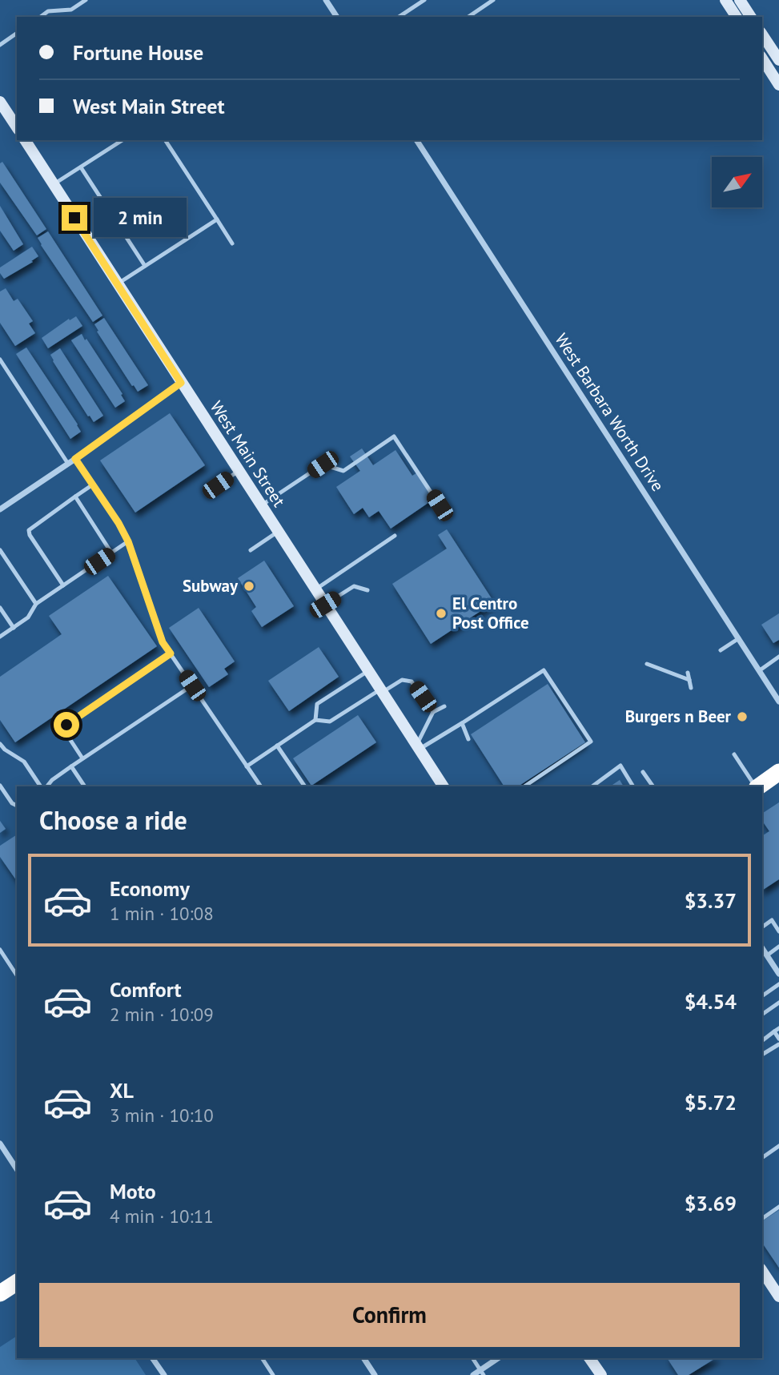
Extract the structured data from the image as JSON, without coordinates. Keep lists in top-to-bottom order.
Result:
{
  "streets": {
    "street": ["West Barbara Worth Drive", "West Main Street"]
  },
  "places": ["Subway", "El Centro Post Office", "Burgers n Beer"],
  "north": "top right",
  "page": {
    "banner": ["Fortune House", "West Main Street"],
    "bubble": "2 min",
    "heading": "Choose a ride",
    "list": [
      {
        "name": "Economy",
        "note": "1 min · 10:08",
        "value": "$3.37"
      },
      {
        "name": "Comfort",
        "note": "2 min · 10:09",
        "value": "$4.54"
      },
      {
        "name": "XL",
        "note": "3 min · 10:10",
        "value": "$5.72"
      },
      {
        "name": "Moto",
        "note": "4 min · 10:11",
        "value": "$3.69"
      }
    ],
    "buttons": "Confirm"
  }
}
